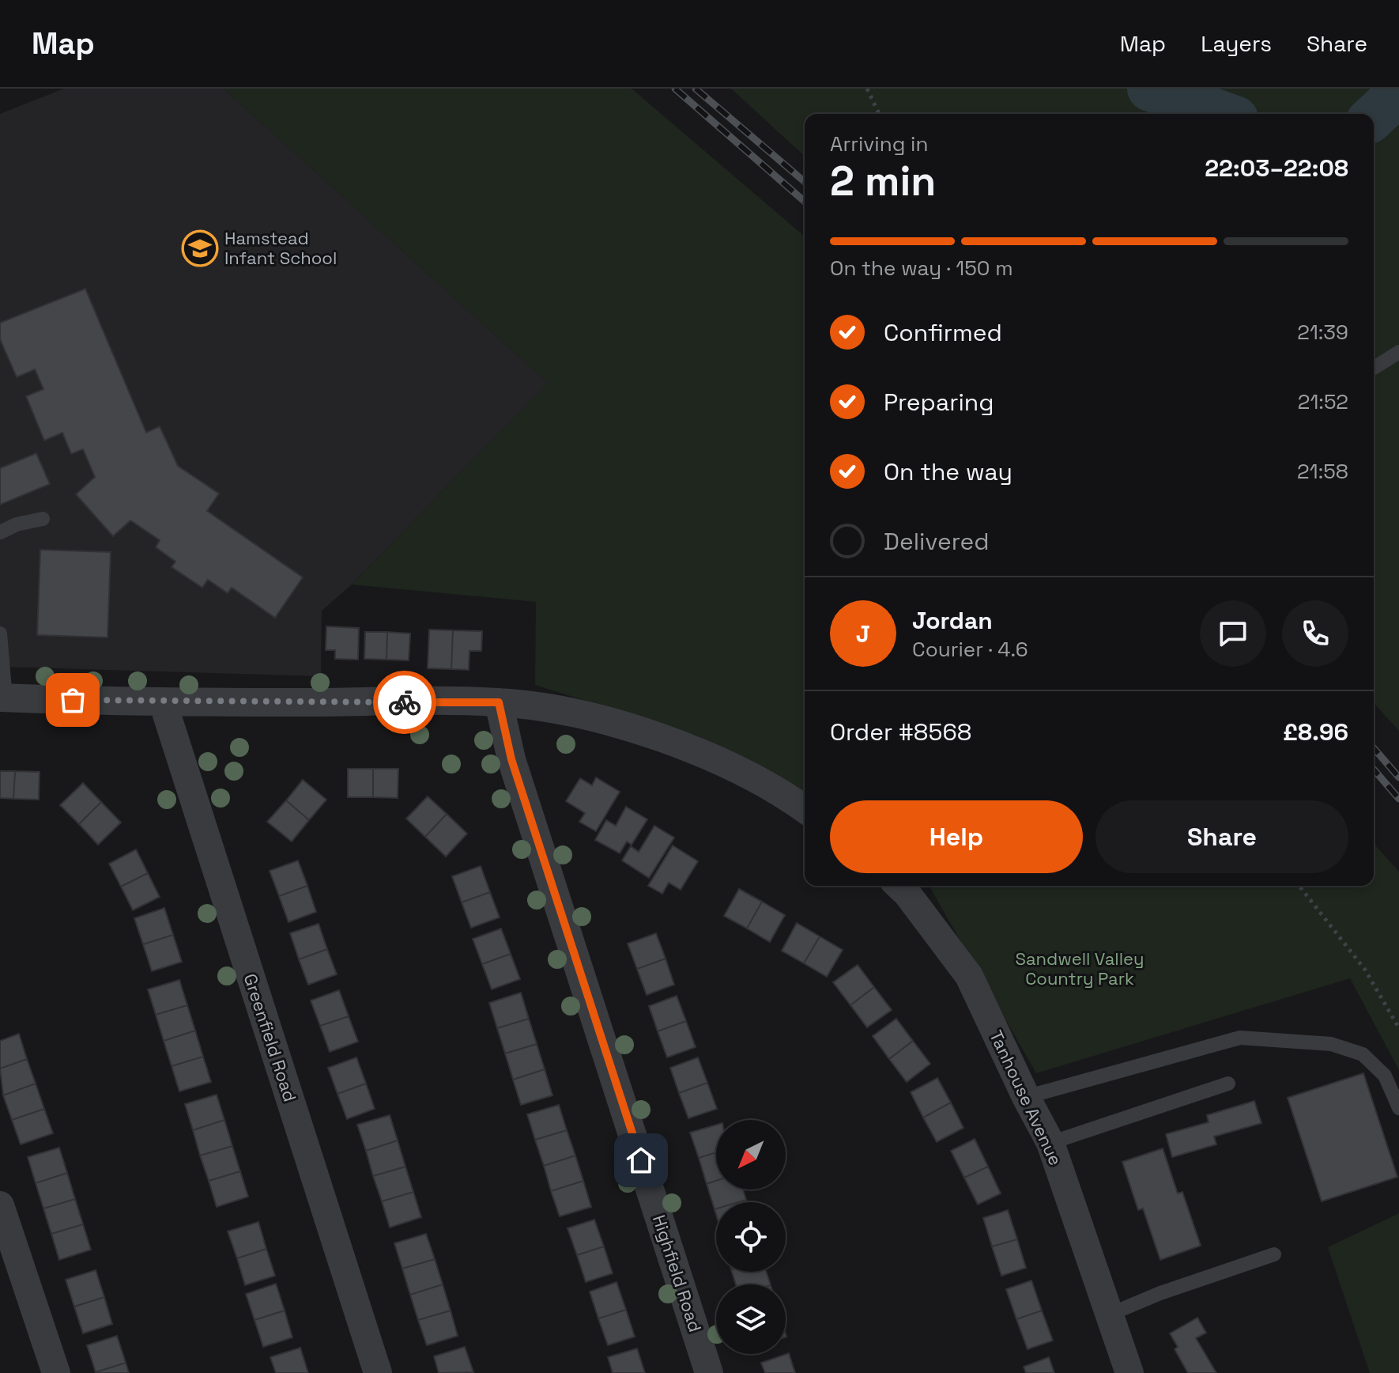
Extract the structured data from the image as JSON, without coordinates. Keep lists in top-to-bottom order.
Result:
{
  "streets": {
    "street": ["Greenfield Road", "Tanhouse Avenue", "Highfield Road"]
  },
  "parks": ["Sandwell Valley Country Park"],
  "places": {
    "school or university": ["Hamstead Infant School"]
  },
  "north": "bottom left",
  "page": {
    "header": "Map",
    "nav": ["Map", "Layers", "Share"],
    "heading": ["2 min", "Arriving in", "22:03–22:08"],
    "panel": [
      "Jordan",
      "Courier · 4.6",
      "Order #8568",
      "£8.96"
    ],
    "bar": "On the way · 150 m",
    "list": [
      ["Confirmed", "21:39"],
      ["Preparing", "21:52"],
      ["On the way", "21:58"],
      "Delivered"
    ],
    "round": "J",
    "buttons": ["Help", "Share"]
  }
}
